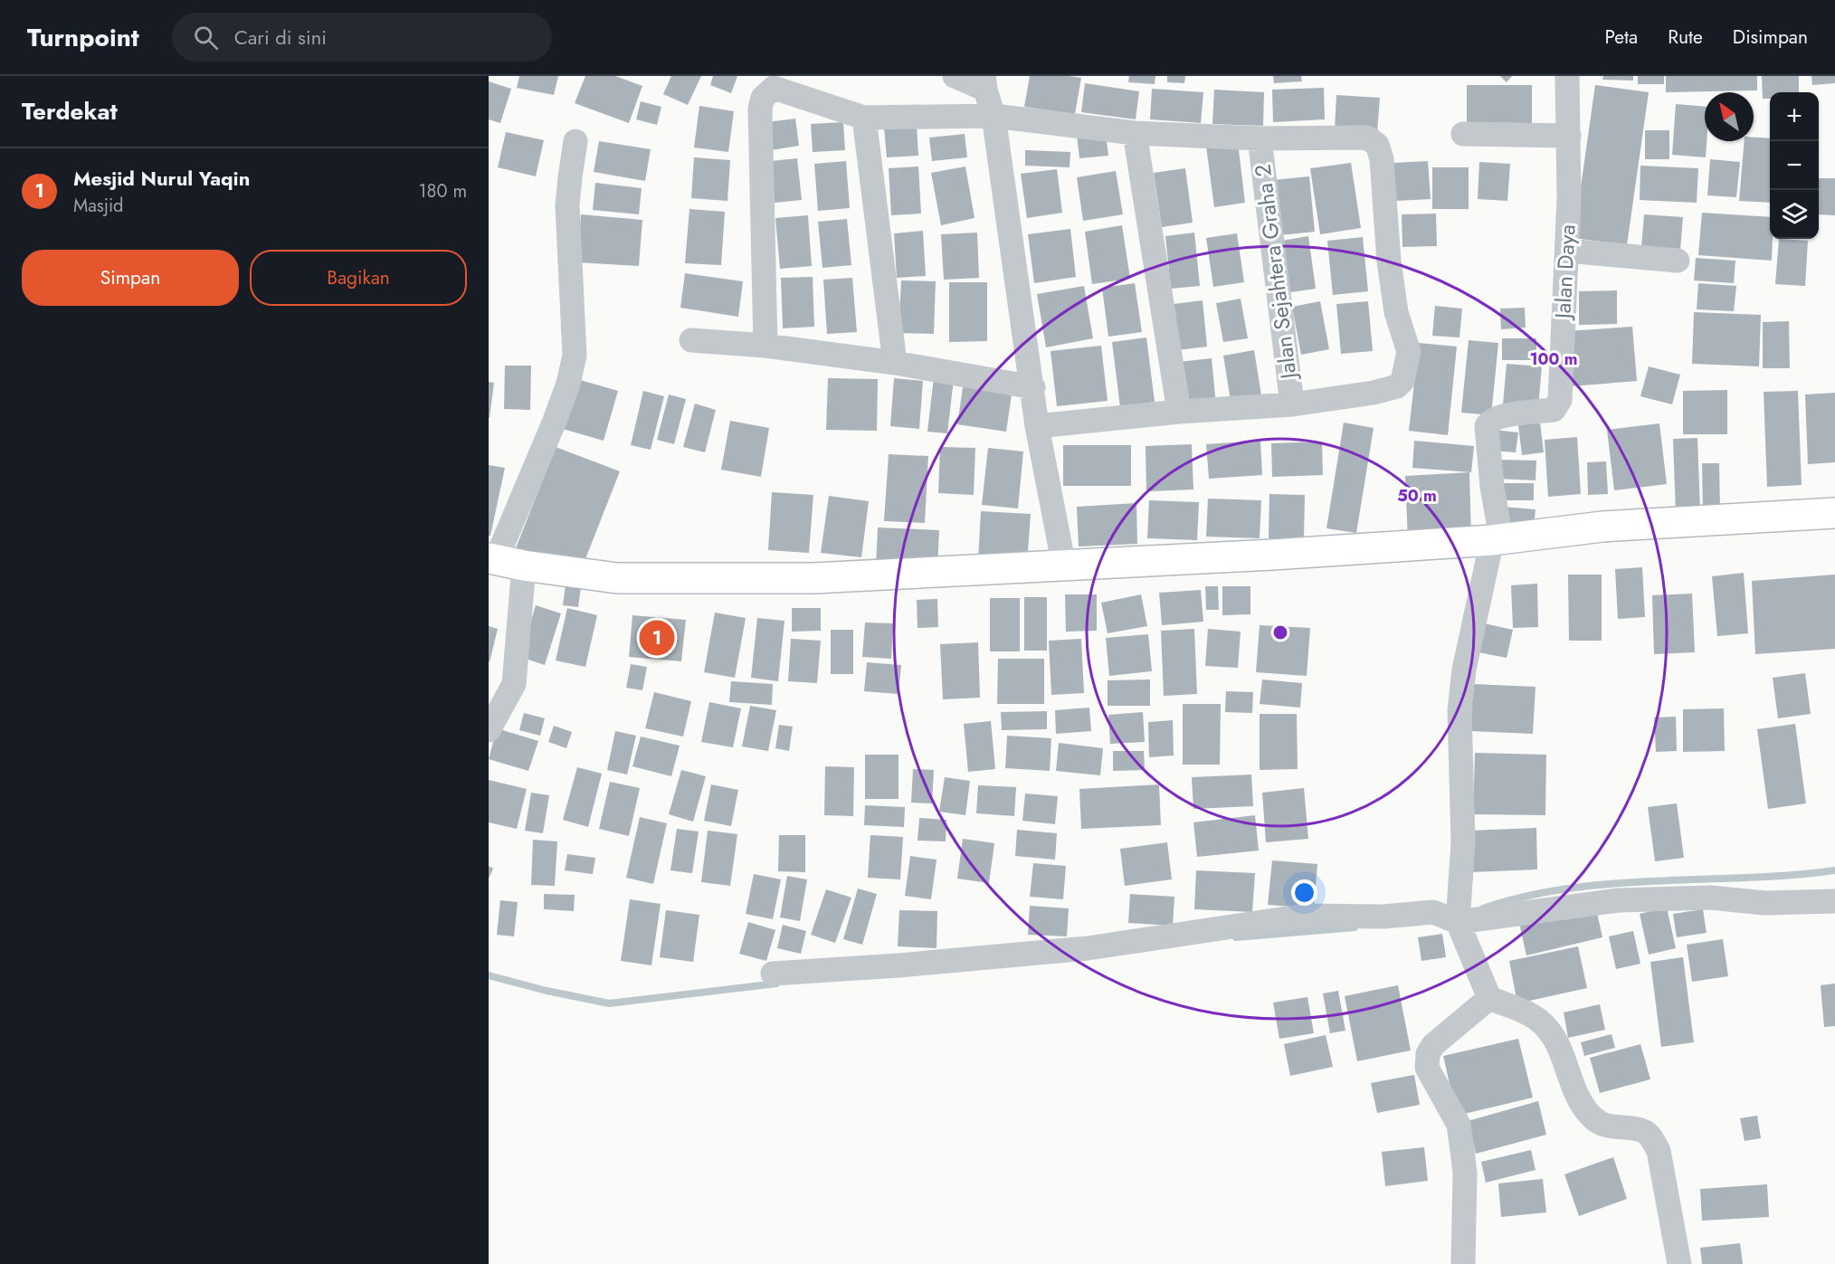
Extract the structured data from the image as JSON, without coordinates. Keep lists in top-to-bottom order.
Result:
{
  "streets": {
    "street": ["Jalan Sejahtera Graha 2", "Jalan Daya"]
  },
  "north": "top left",
  "page": {
    "header": "Turnpoint",
    "search": "Cari di sini",
    "nav": ["Peta", "Rute", "Disimpan"],
    "heading": "Terdekat",
    "map_buttons": ["+", "−"],
    "list": [
      {
        "mark": "1",
        "name": "Mesjid Nurul Yaqin",
        "note": "Masjid",
        "value": "180 m"
      }
    ],
    "buttons": ["Simpan", "Bagikan"],
    "pins": "1"
  },
  "rings": ["100 m", "50 m"]
}
